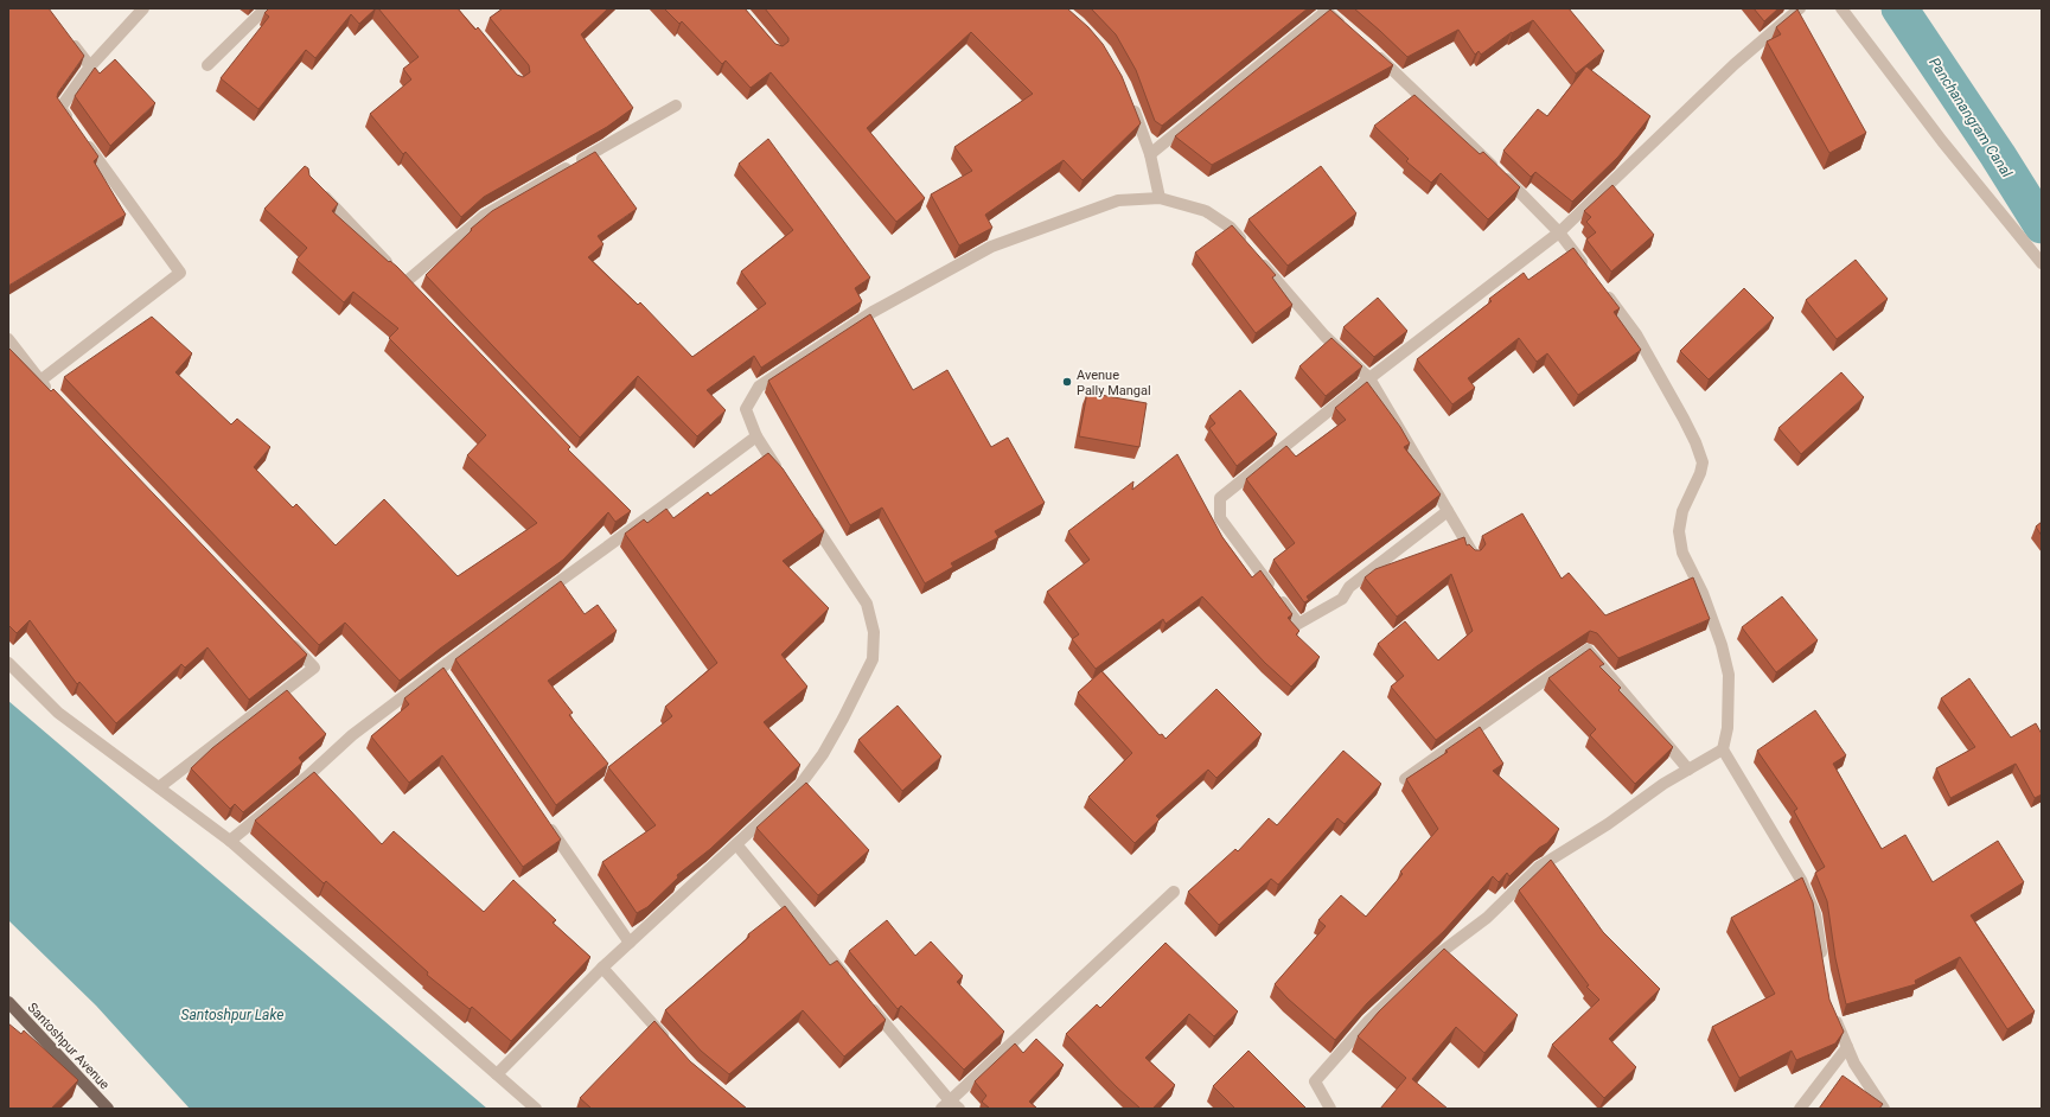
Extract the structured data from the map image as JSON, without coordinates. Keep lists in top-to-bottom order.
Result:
{
  "streets": {
    "main road": ["Santoshpur Avenue"]
  },
  "water": ["Panchanangram Canal", "Santoshpur Lake"],
  "places": ["Avenue Pally Mangal"]
}
